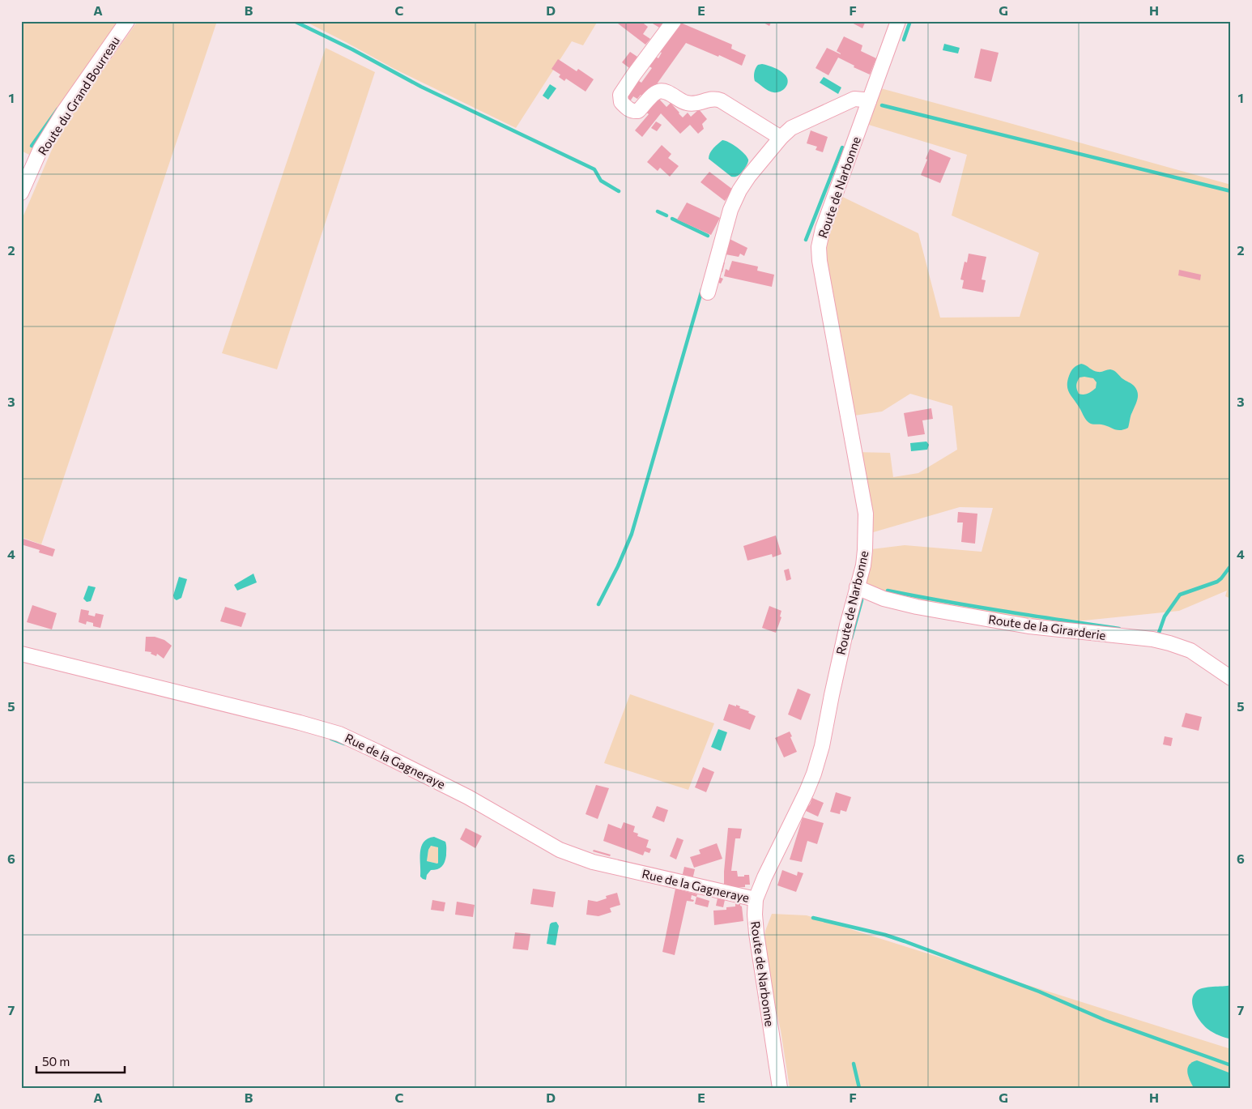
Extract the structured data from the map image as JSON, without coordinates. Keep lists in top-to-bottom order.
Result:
{
  "streets": {
    "street": [
      "Route du Grand Bourreau",
      "Route de Narbonne",
      "Route de la Girarderie",
      "Rue de la Gagneraye"
    ]
  },
  "crossings": [
    ["Route de Narbonne", "Route de la Girarderie"],
    ["Route de Narbonne", "Rue de la Gagneraye"]
  ],
  "scale_bar": "50 m",
  "grid": {
    "columns": [
      "A",
      "B",
      "C",
      "D",
      "E",
      "F",
      "G",
      "H"
    ],
    "rows": [
      "1",
      "2",
      "3",
      "4",
      "5",
      "6",
      "7"
    ]
  }
}
